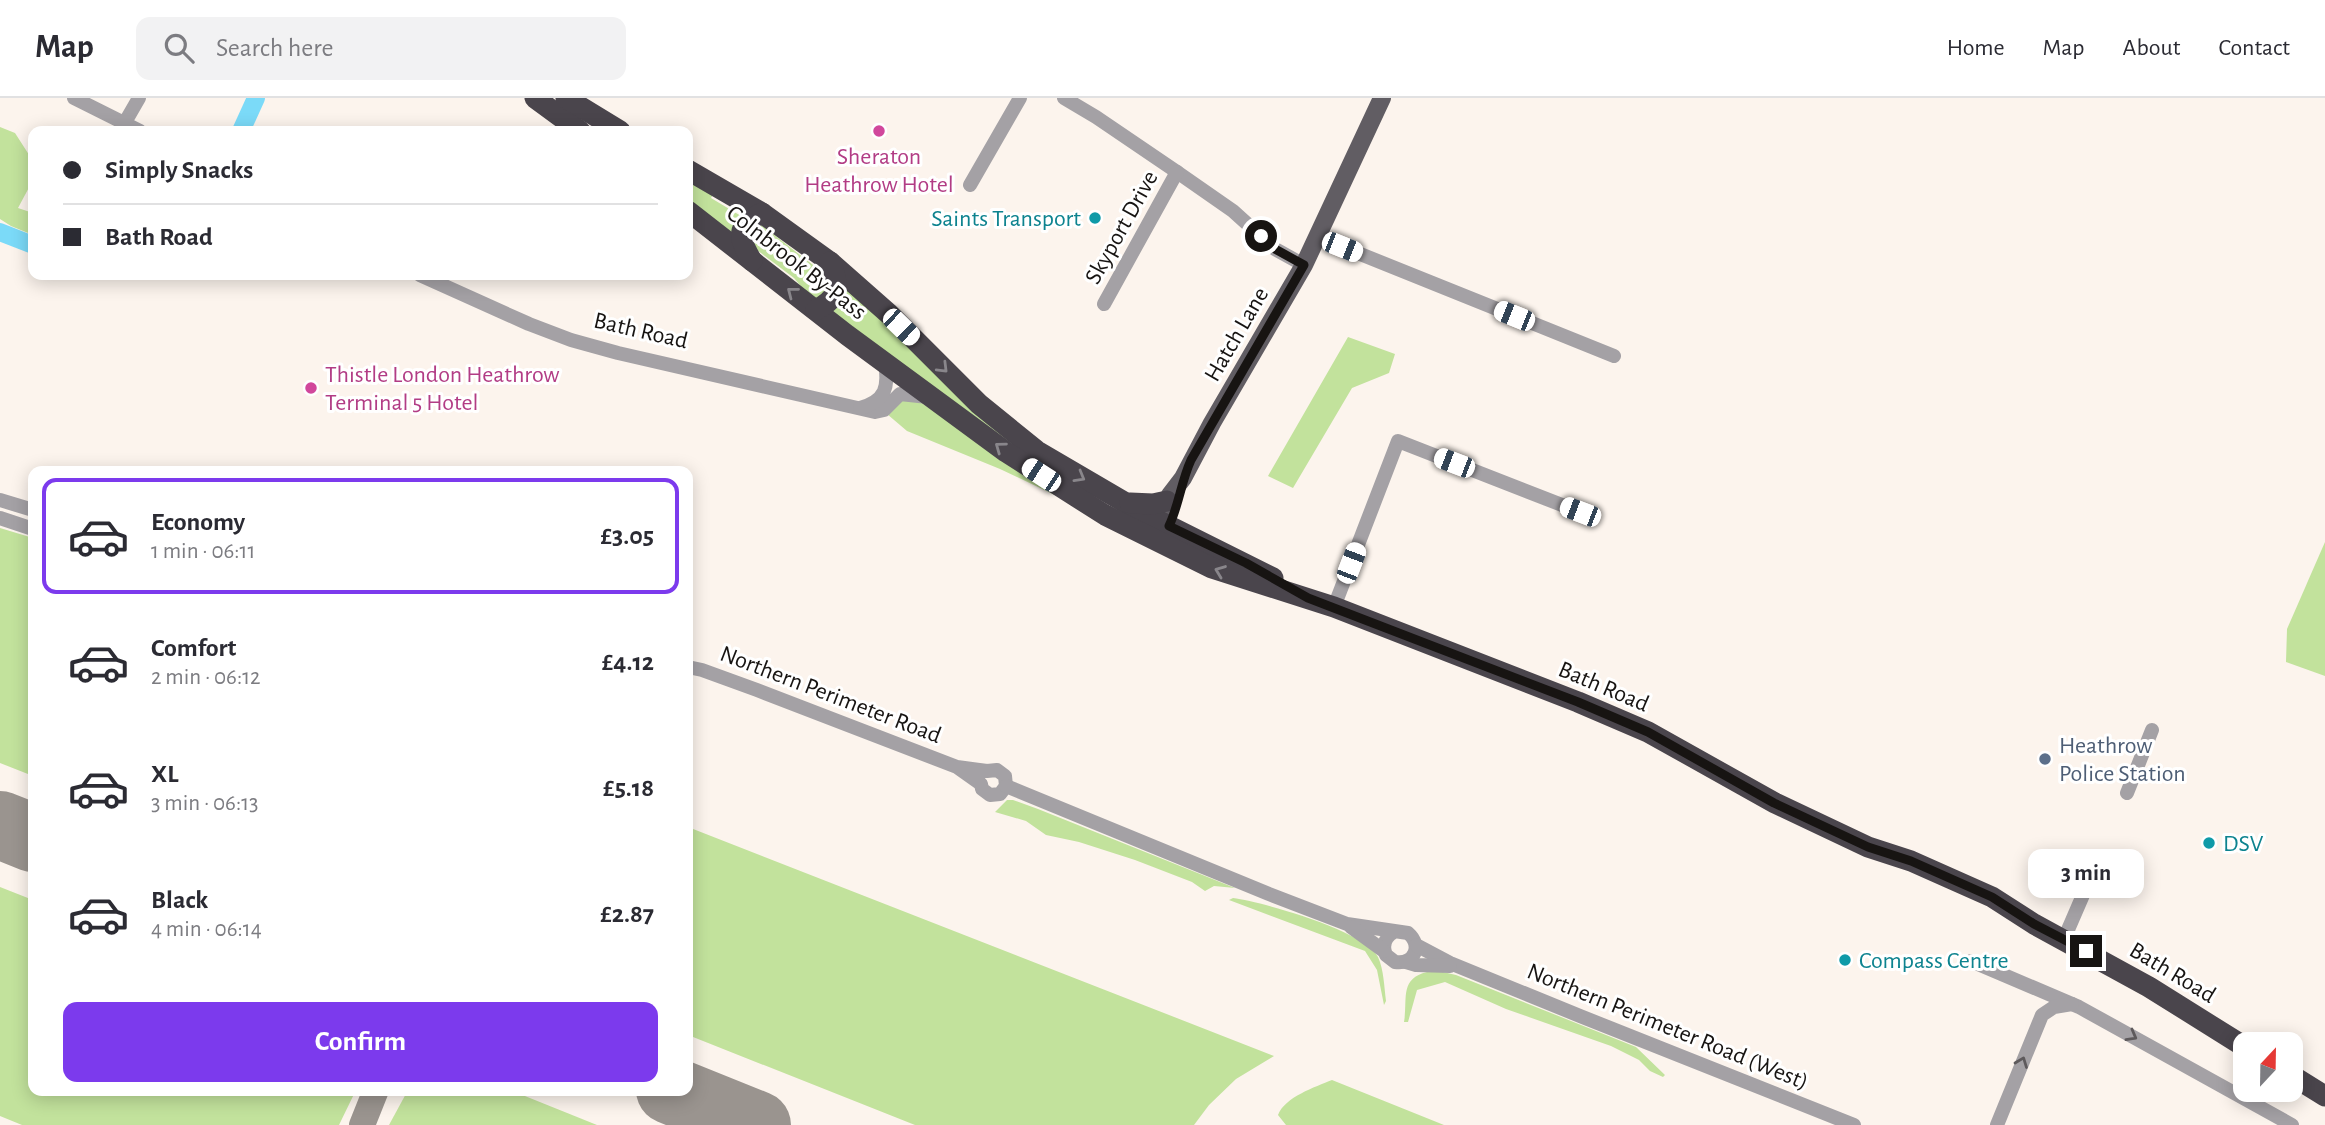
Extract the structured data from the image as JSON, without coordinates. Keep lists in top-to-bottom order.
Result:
{
  "streets": {
    "highway": ["Colnbrook By-Pass", "Bath Road"],
    "main road": ["Hatch Lane"],
    "street": ["Skyport Drive", "Northern Perimeter Road", "Northern Perimeter Road (West)"]
  },
  "crossings": [
    ["Skyport Drive", "Hatch Lane"],
    ["Colnbrook By-Pass", "Bath Road"],
    ["Colnbrook By-Pass", "Hatch Lane"]
  ],
  "places": [
    "Sheraton Heathrow Hotel",
    "Saints Transport",
    "Thistle London Heathrow Terminal 5 Hotel",
    "Heathrow Police Station",
    "DSV",
    "Compass Centre"
  ],
  "north": "top",
  "page": {
    "header": "Map",
    "search": "Search here",
    "nav": [
      "Home",
      "Map",
      "About",
      "Contact"
    ],
    "banner": ["Simply Snacks", "Bath Road"],
    "list": [
      {
        "name": "Economy",
        "note": "1 min · 06:11",
        "value": "£3.05"
      },
      {
        "name": "Comfort",
        "note": "2 min · 06:12",
        "value": "£4.12"
      },
      {
        "name": "XL",
        "note": "3 min · 06:13",
        "value": "£5.18"
      },
      {
        "name": "Black",
        "note": "4 min · 06:14",
        "value": "£2.87"
      }
    ],
    "bubble": "3 min",
    "buttons": "Confirm"
  }
}
